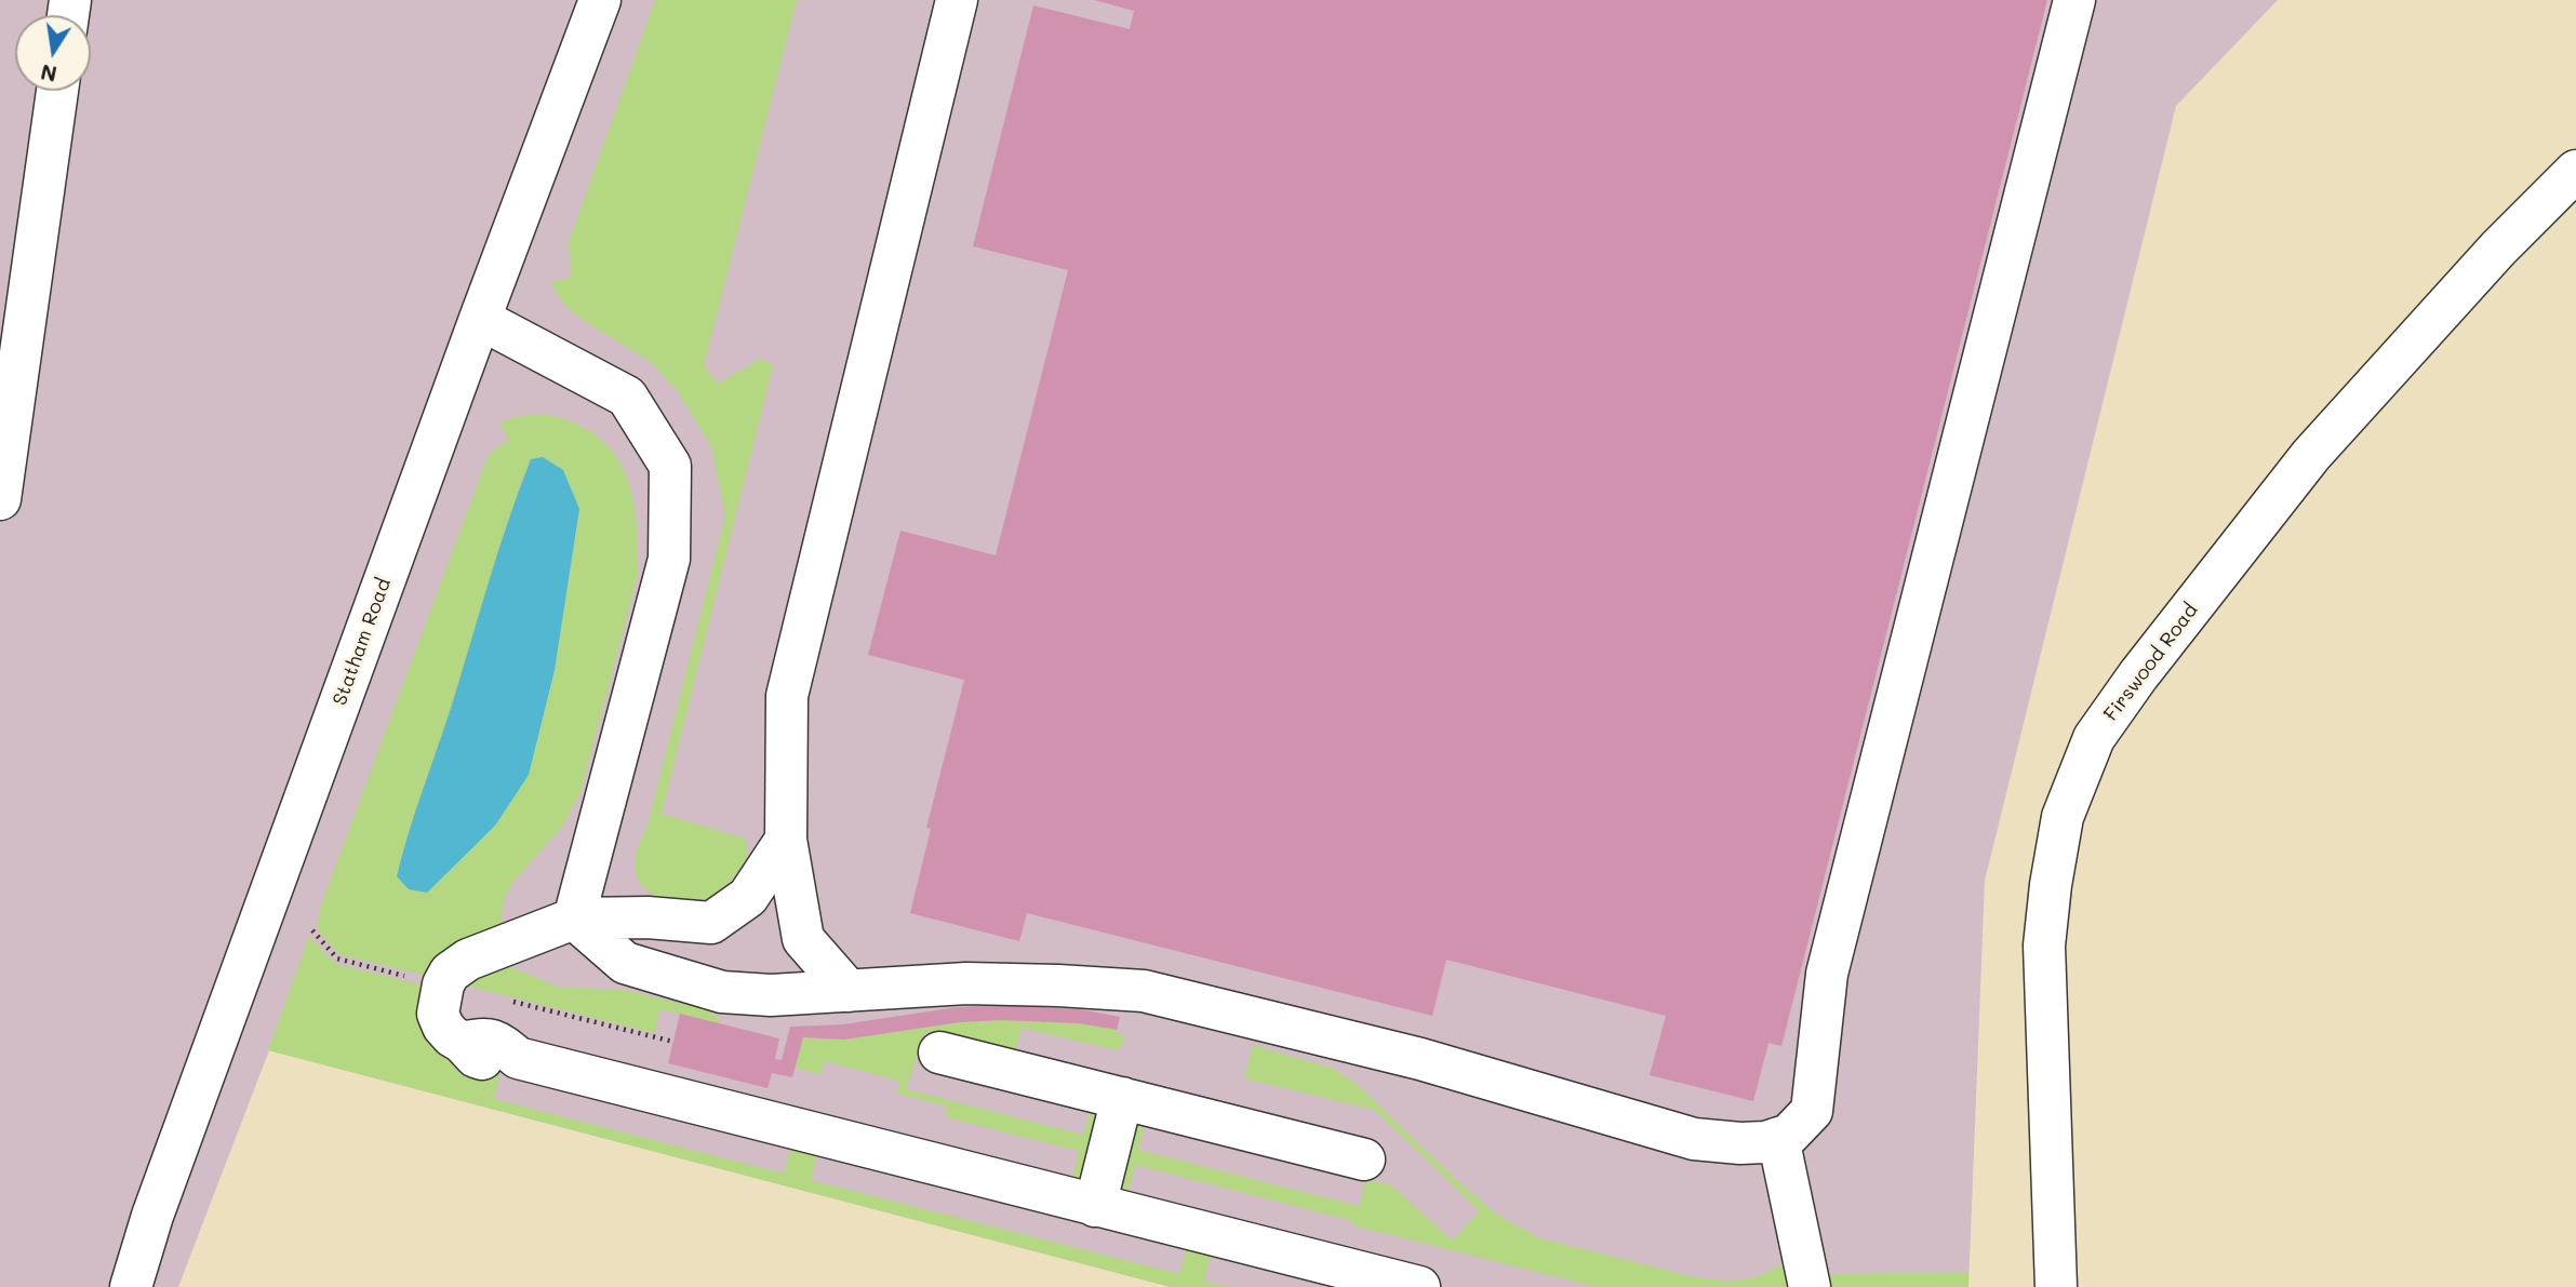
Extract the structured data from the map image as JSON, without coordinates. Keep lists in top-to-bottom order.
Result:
{
  "streets": {
    "street": ["Statham Road", "Firswood Road"]
  },
  "north": "bottom"
}
